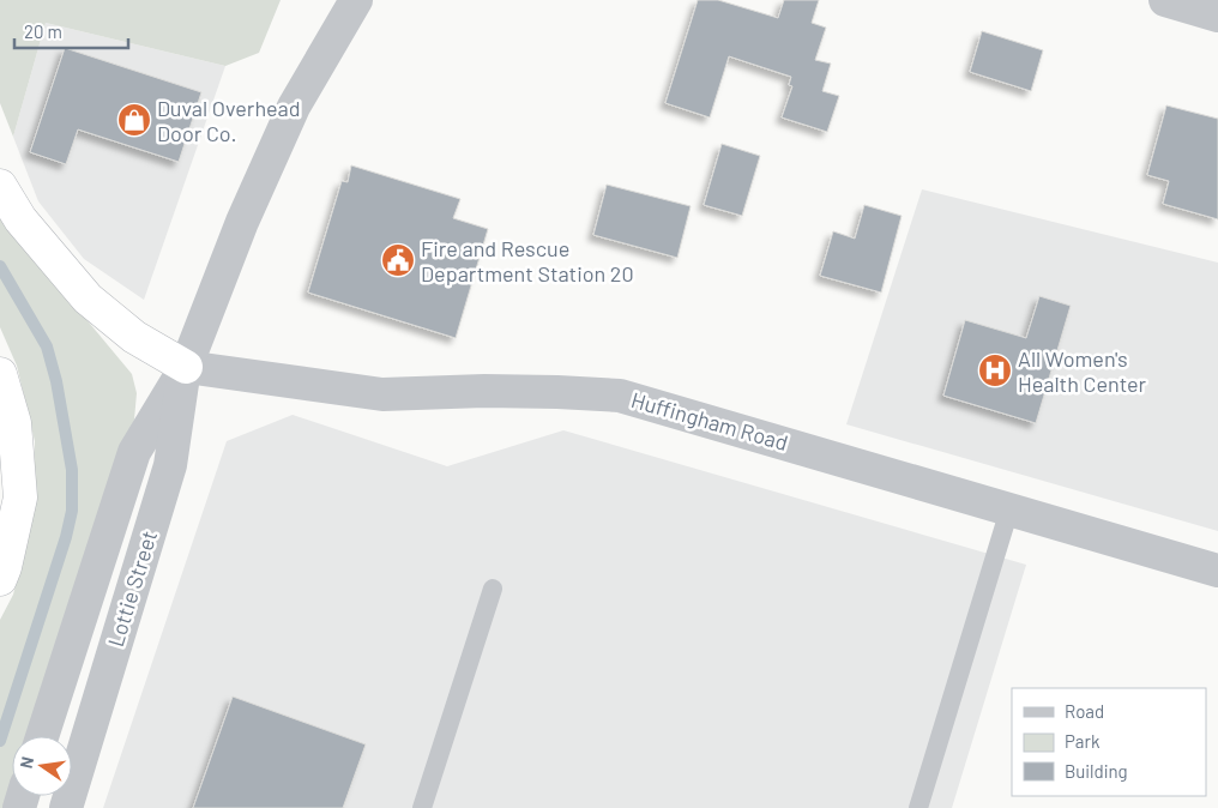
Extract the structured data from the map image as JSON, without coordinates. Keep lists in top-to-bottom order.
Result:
{
  "streets": {
    "street": ["Huffingham Road", "Lottie Street"]
  },
  "crossings": [
    ["Huffingham Road", "Lottie Street"]
  ],
  "places": {
    "shop": ["Duval Overhead Door Co."],
    "public building": ["Fire and Rescue Department Station 20"],
    "hospital": ["All Women's Health Center"]
  },
  "legend": ["Road", "Park", "Building"],
  "scale_bar": "20 m",
  "north": "left"
}
